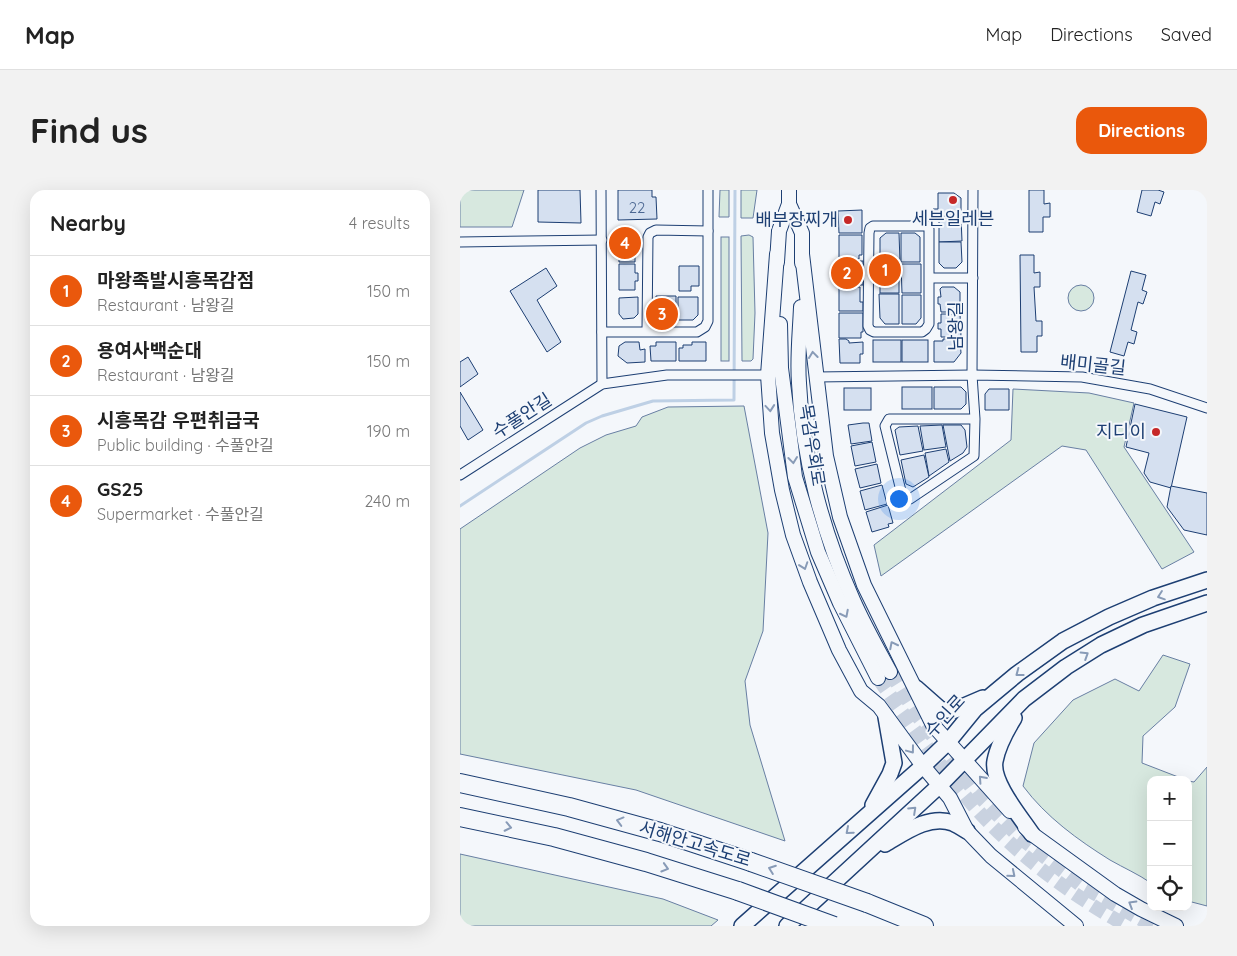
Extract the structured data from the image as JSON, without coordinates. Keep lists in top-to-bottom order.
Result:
{
  "streets": {
    "highway": ["서해안고속도로"],
    "main road": ["목감우회로", "수인로"],
    "street": ["남왕길", "배미골길", "수풀안길"]
  },
  "crossings": [
    ["남왕길", "배미골길"]
  ],
  "places": ["세븐일레븐", "배부장찌개", "지디이"],
  "house_numbers": ["22"],
  "page": {
    "header": "Map",
    "nav": ["Map", "Directions", "Saved"],
    "buttons": "Directions",
    "title": "Find us",
    "heading": ["Nearby", "4 results"],
    "pins": [
      "4",
      "1",
      "2",
      "3"
    ],
    "list": [
      {
        "mark": "1",
        "name": "마왕족발시흥목감점",
        "note": "Restaurant · 남왕길",
        "value": "150 m"
      },
      {
        "mark": "2",
        "name": "용여사백순대",
        "note": "Restaurant · 남왕길",
        "value": "150 m"
      },
      {
        "mark": "3",
        "name": "시흥목감 우편취급국",
        "note": "Public building · 수풀안길",
        "value": "190 m"
      },
      {
        "mark": "4",
        "name": "GS25",
        "note": "Supermarket · 수풀안길",
        "value": "240 m"
      }
    ],
    "map_buttons": ["+", "−"]
  }
}
